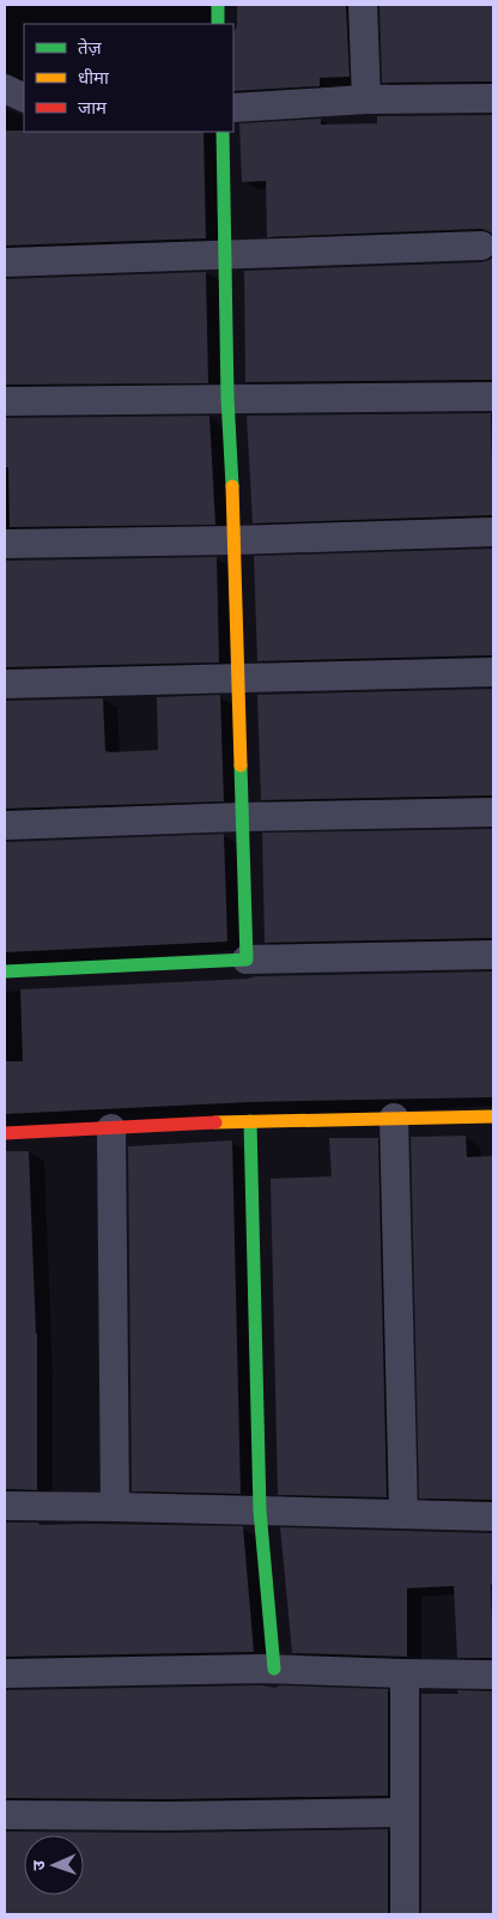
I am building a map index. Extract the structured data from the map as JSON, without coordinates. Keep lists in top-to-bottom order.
{
  "legend": ["तेज़", "धीमा", "जाम"],
  "north": "left"
}
